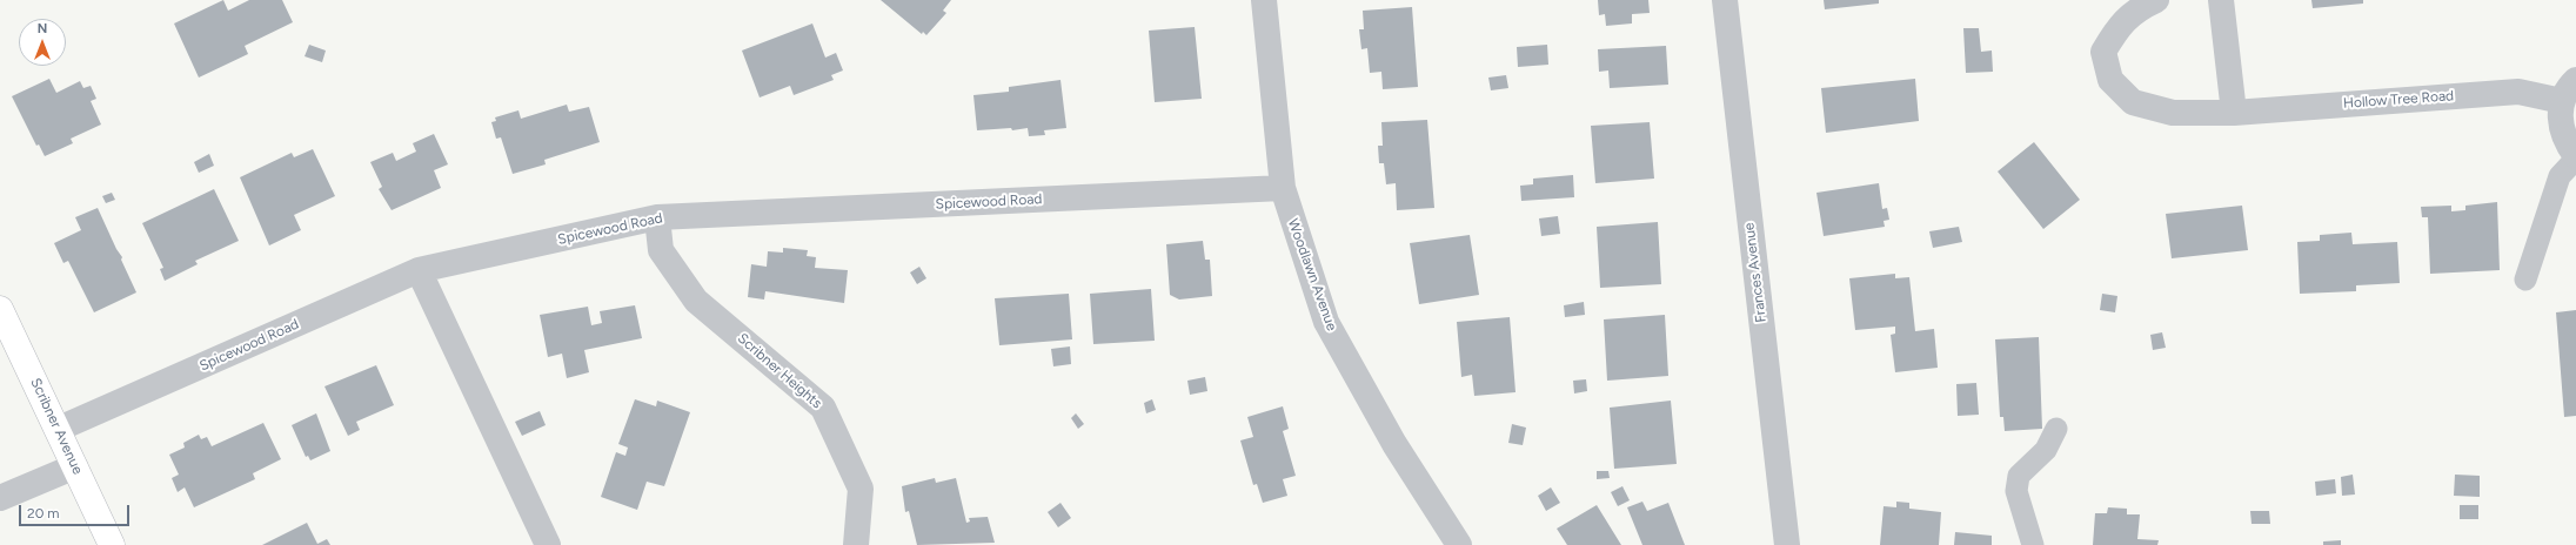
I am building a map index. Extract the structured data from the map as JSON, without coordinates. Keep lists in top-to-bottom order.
{
  "streets": {
    "street": [
      "Hollow Tree Road",
      "Spicewood Road",
      "Frances Avenue",
      "Woodlawn Avenue",
      "Scribner Heights",
      "Scribner Avenue"
    ]
  },
  "crossings": [
    ["Spicewood Road", "Woodlawn Avenue"],
    ["Spicewood Road", "Scribner Heights"],
    ["Spicewood Road", "Scribner Avenue"]
  ],
  "scale_bar": "20 m",
  "north": "top"
}
